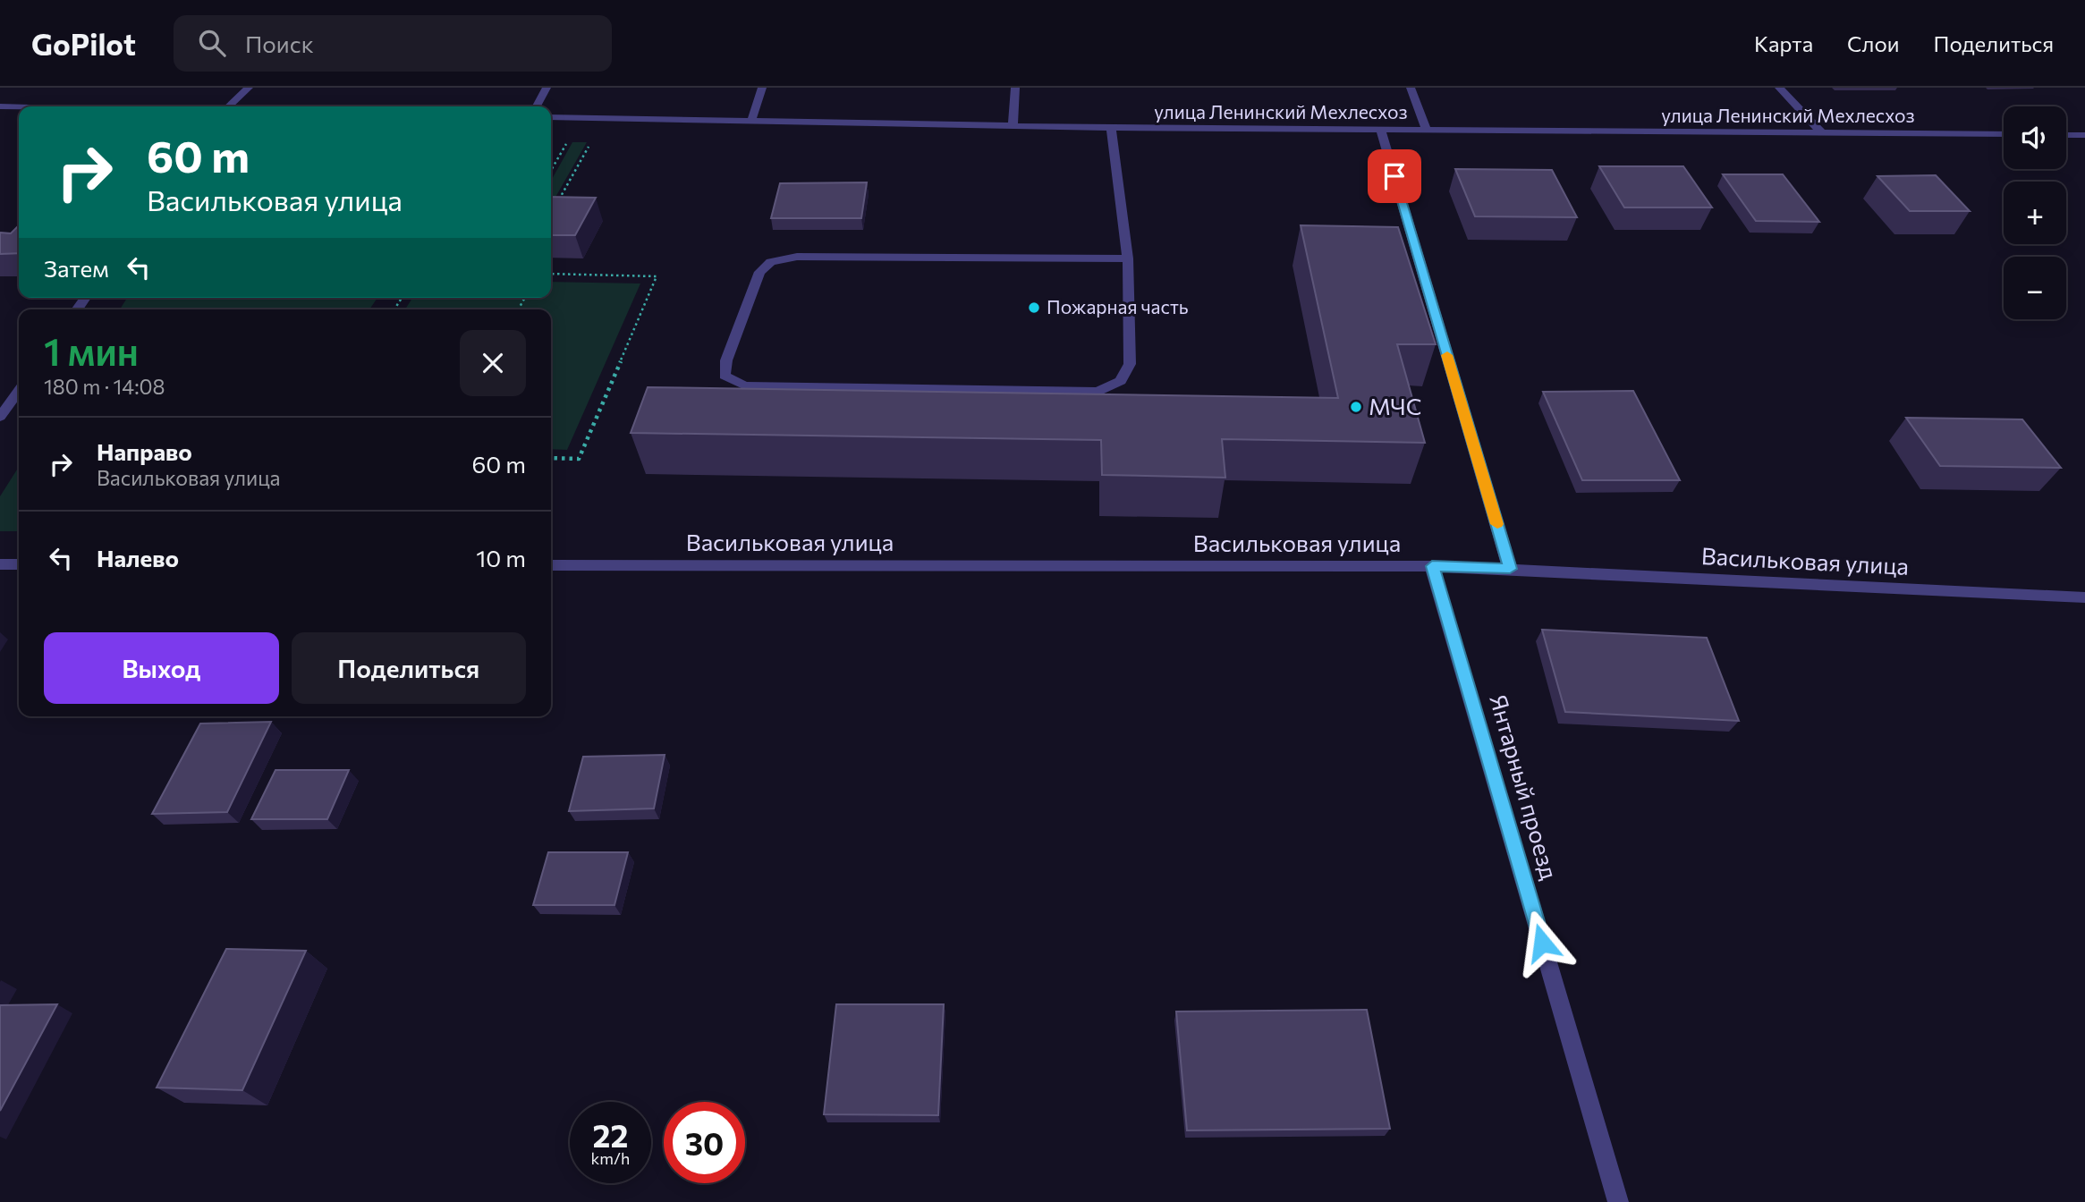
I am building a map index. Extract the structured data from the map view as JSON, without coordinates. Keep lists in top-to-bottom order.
{
  "streets": {
    "street": ["улица Ленинский Мехлесхоз", "Васильковая улица", "Янтарный проезд"]
  },
  "crossings": [
    ["Васильковая улица", "Янтарный проезд"]
  ],
  "places": ["Пожарная часть", "МЧС"],
  "page": {
    "header": "GoPilot",
    "search": "Поиск",
    "nav": ["Карта", "Слои", "Поделиться"],
    "map_buttons": ["+", "−"],
    "turn": ["60 m", "Васильковая улица"],
    "then": "Затем",
    "heading": ["1 мин", "180 m · 14:08"],
    "list": [
      {
        "name": "Направо",
        "note": "Васильковая улица",
        "value": "60 m"
      },
      {
        "name": "Налево",
        "value": "10 m"
      }
    ],
    "buttons": ["Выход", "Поделиться"],
    "speed": "22 km/h",
    "limit": "30"
  }
}
